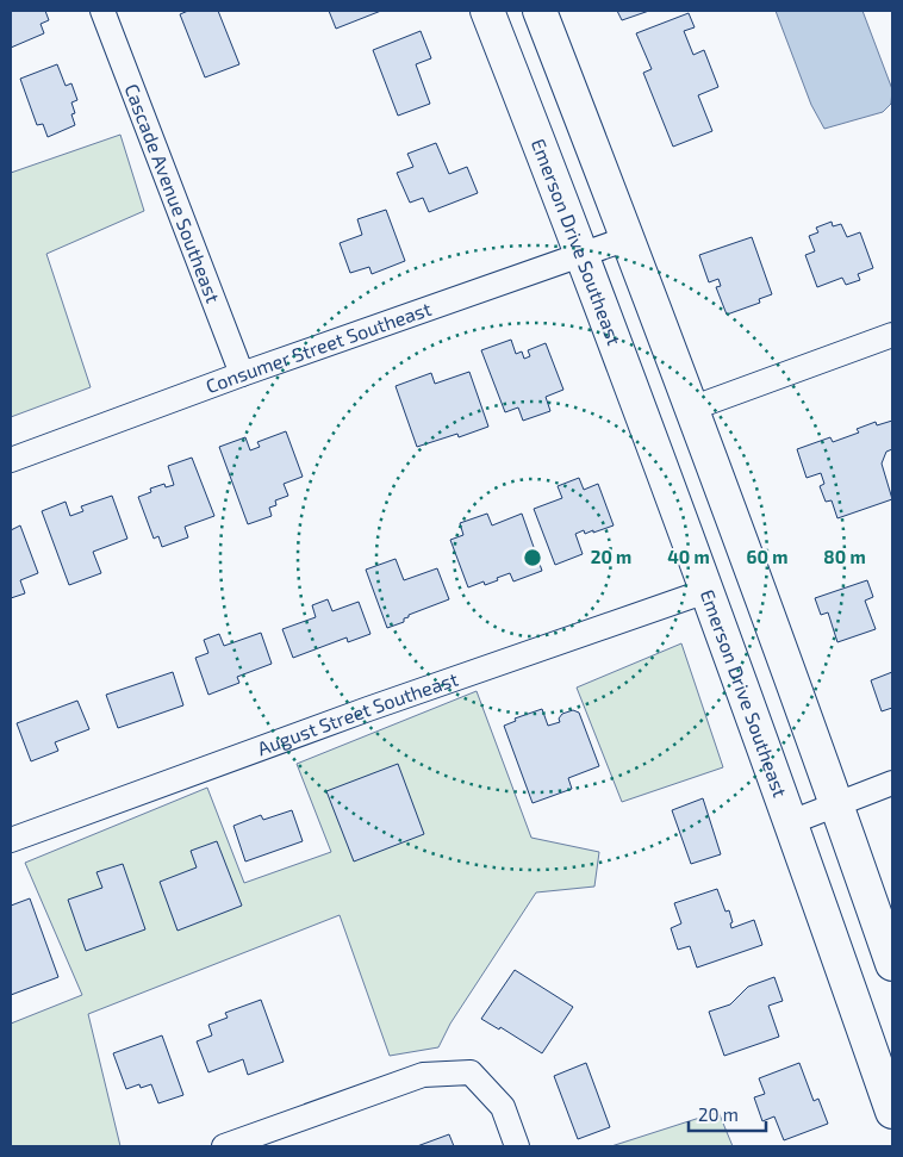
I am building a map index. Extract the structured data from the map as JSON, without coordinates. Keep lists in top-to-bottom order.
{
  "streets": {
    "street": [
      "Cascade Avenue Southeast",
      "Emerson Drive Southeast",
      "Consumer Street Southeast",
      "August Street Southeast"
    ]
  },
  "crossings": [
    ["Cascade Avenue Southeast", "Consumer Street Southeast"],
    ["Emerson Drive Southeast", "Consumer Street Southeast"],
    ["Emerson Drive Southeast", "August Street Southeast"]
  ],
  "scale_bar": "20 m",
  "rings": [
    "20 m",
    "40 m",
    "60 m",
    "80 m"
  ]
}
